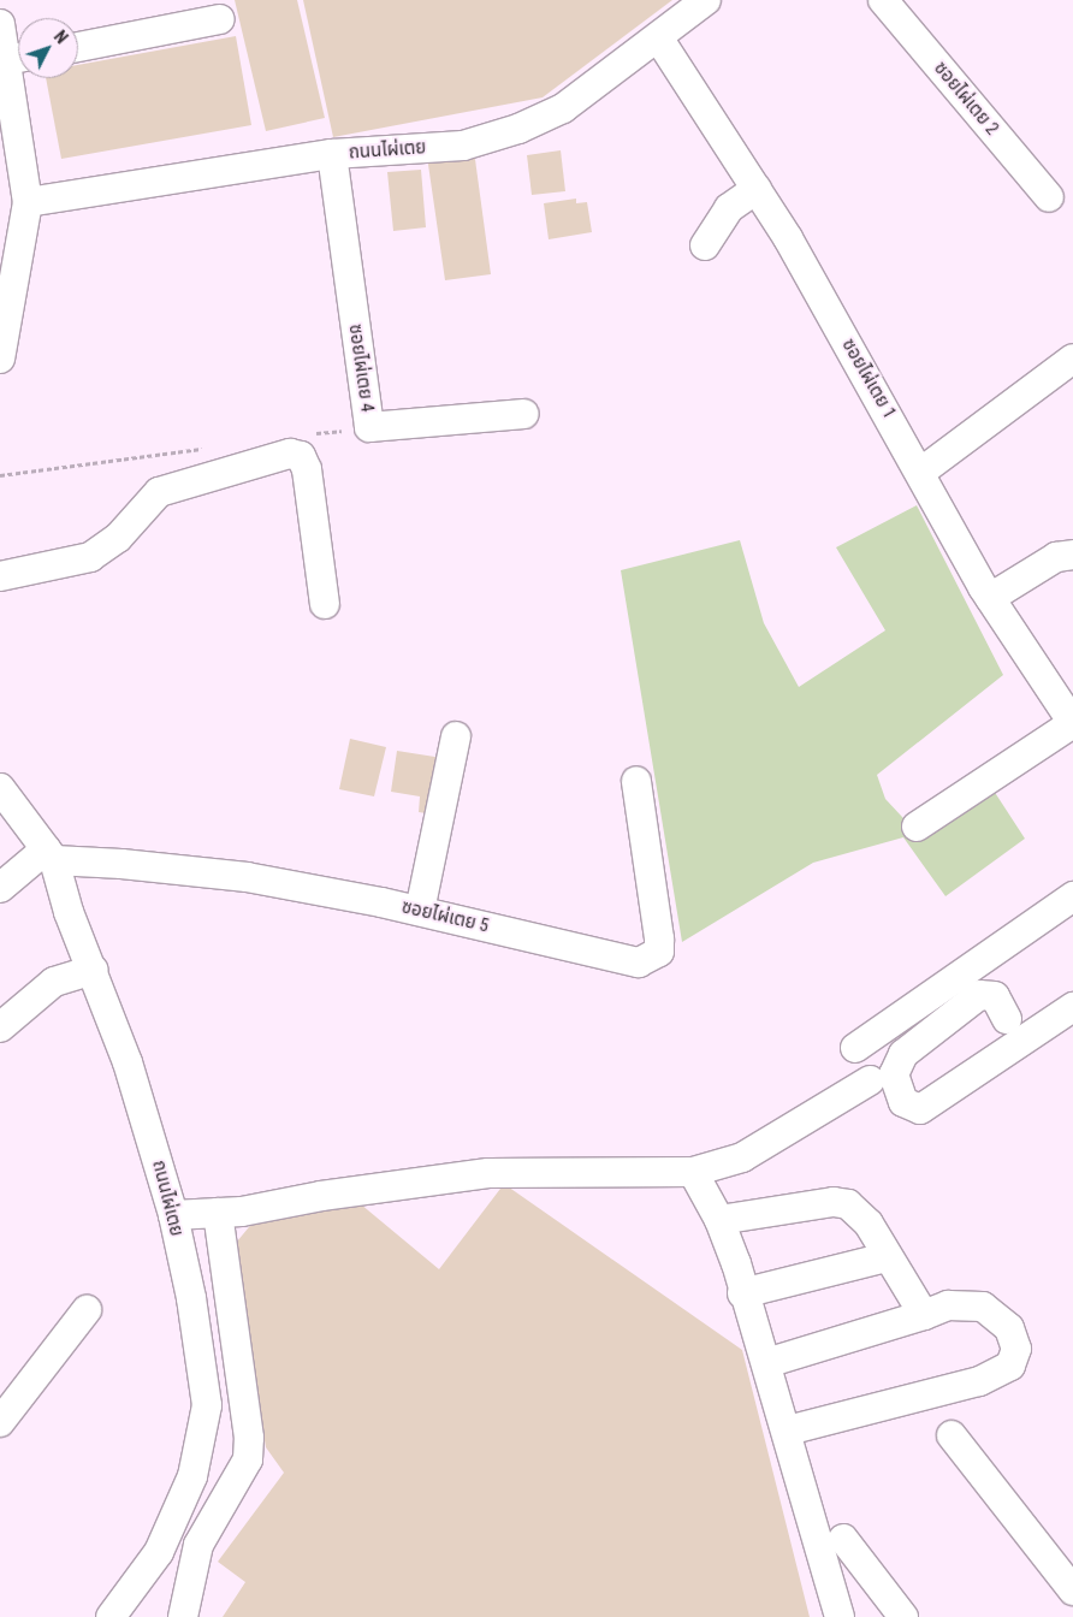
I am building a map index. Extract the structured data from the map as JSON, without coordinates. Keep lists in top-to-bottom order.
{
  "streets": {
    "street": [
      "ซอยไผ่เตย 2",
      "ถนนไผ่เตย",
      "ซอยไผ่เตย 4",
      "ซอยไผ่เตย 1",
      "ซอยไผ่เตย 5"
    ]
  },
  "crossings": [
    ["ถนนไผ่เตย", "ซอยไผ่เตย 4"],
    ["ถนนไผ่เตย", "ซอยไผ่เตย 1"],
    ["ถนนไผ่เตย", "ซอยไผ่เตย 5"]
  ],
  "north": "top right"
}
